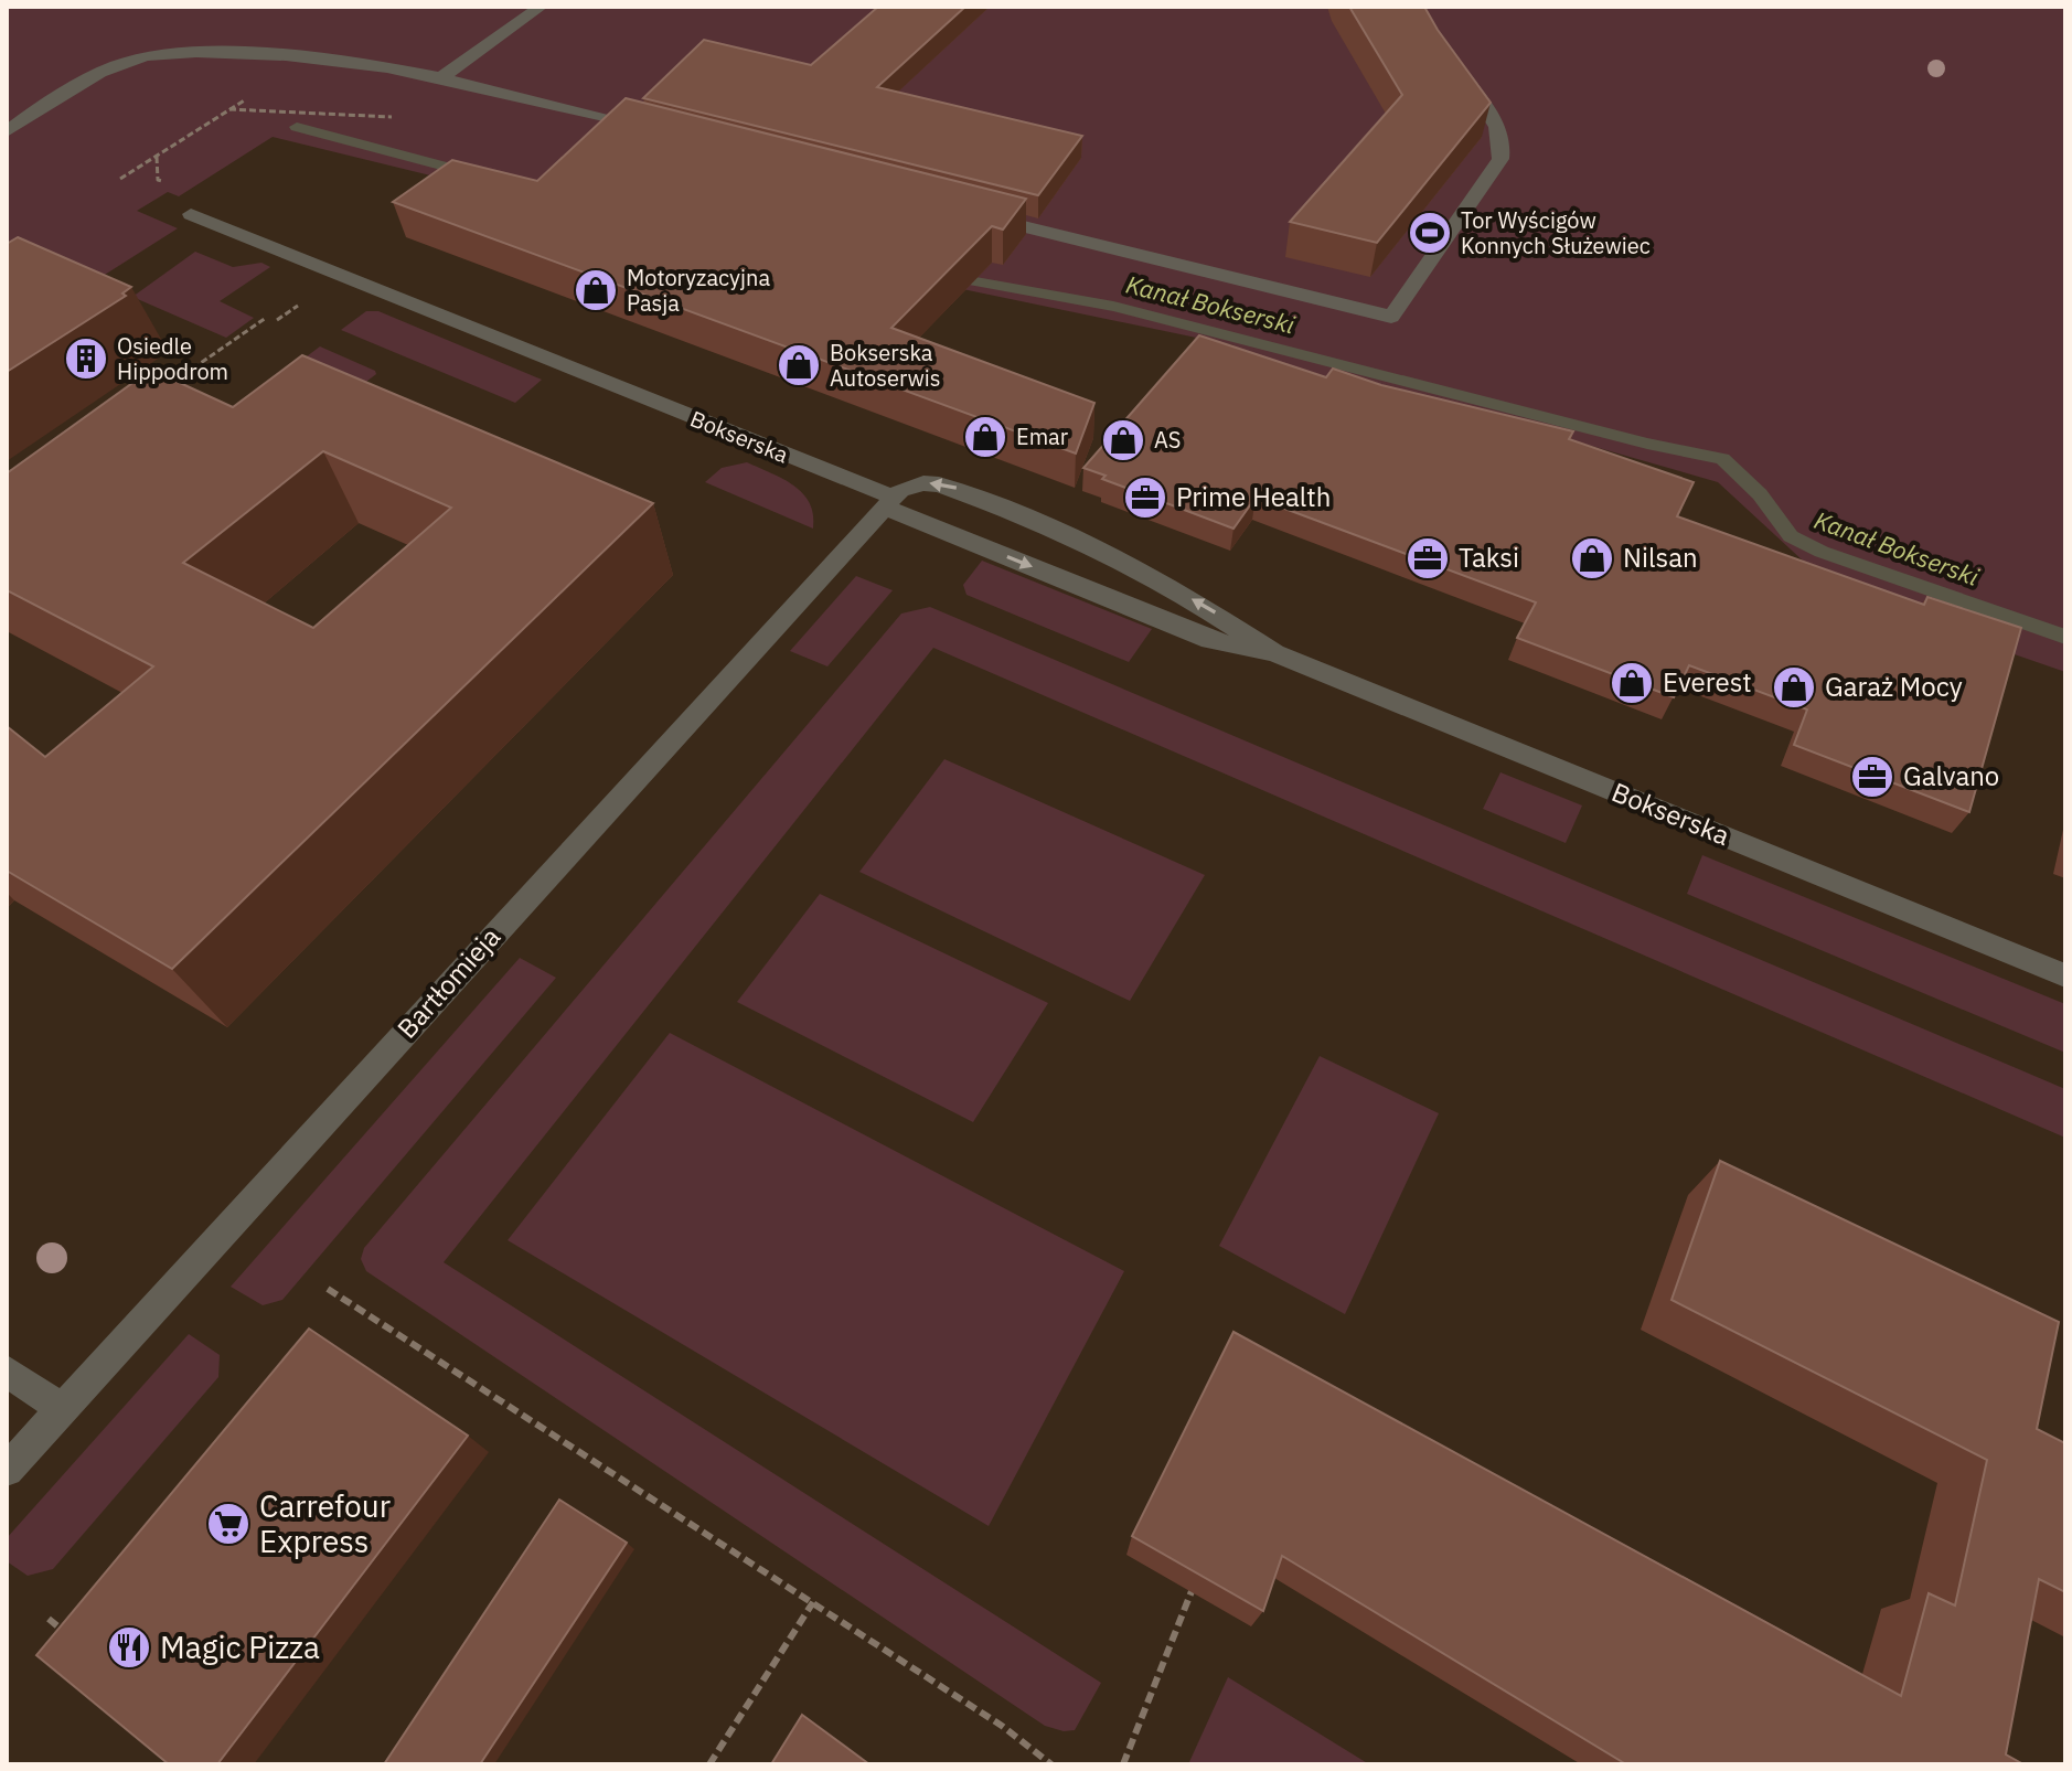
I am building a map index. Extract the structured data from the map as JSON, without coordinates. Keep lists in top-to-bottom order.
{
  "streets": {
    "street": ["Bokserska", "Bartłomieja"]
  },
  "crossings": [
    ["Bokserska", "Bartłomieja"]
  ],
  "water": ["Kanał Bokserski"],
  "places": {
    "sports": ["Tor Wyścigów Konnych Służewiec"],
    "shop": [
      "Motoryzacyjna Pasja",
      "Bokserska Autoserwis",
      "Emar",
      "AS",
      "Nilsan",
      "Everest",
      "Garaż Mocy"
    ],
    "building": ["Osiedle Hippodrom"],
    "office": ["Prime Health", "Taksi", "Galvano"],
    "supermarket": ["Carrefour Express"],
    "restaurant": ["Magic Pizza"]
  }
}
